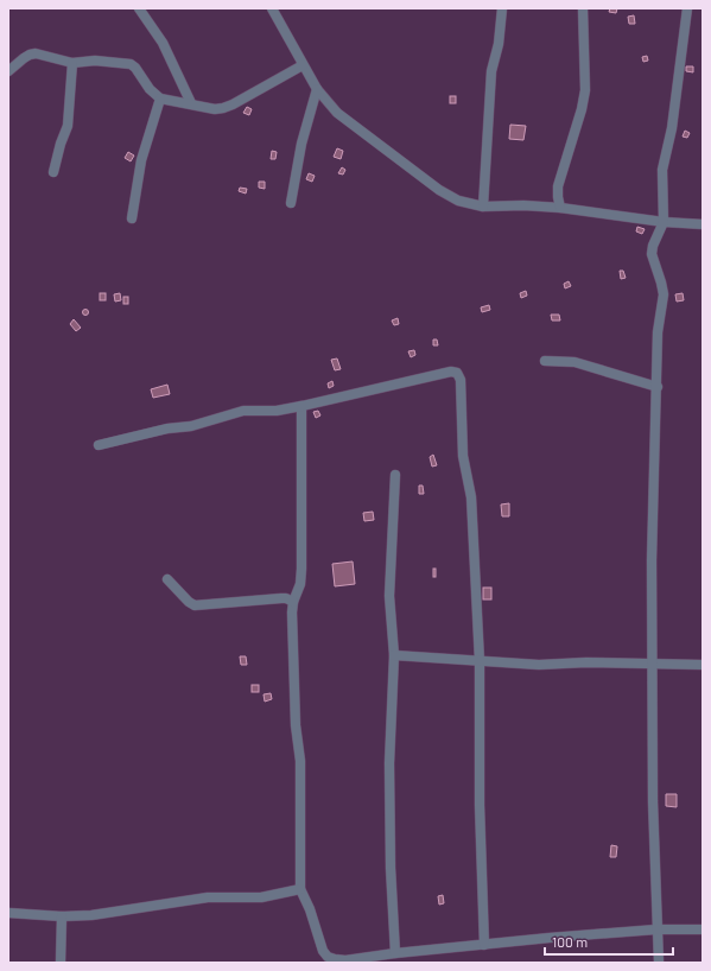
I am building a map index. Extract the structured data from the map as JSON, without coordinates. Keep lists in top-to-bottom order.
{
  "scale_bar": "100 m"
}
